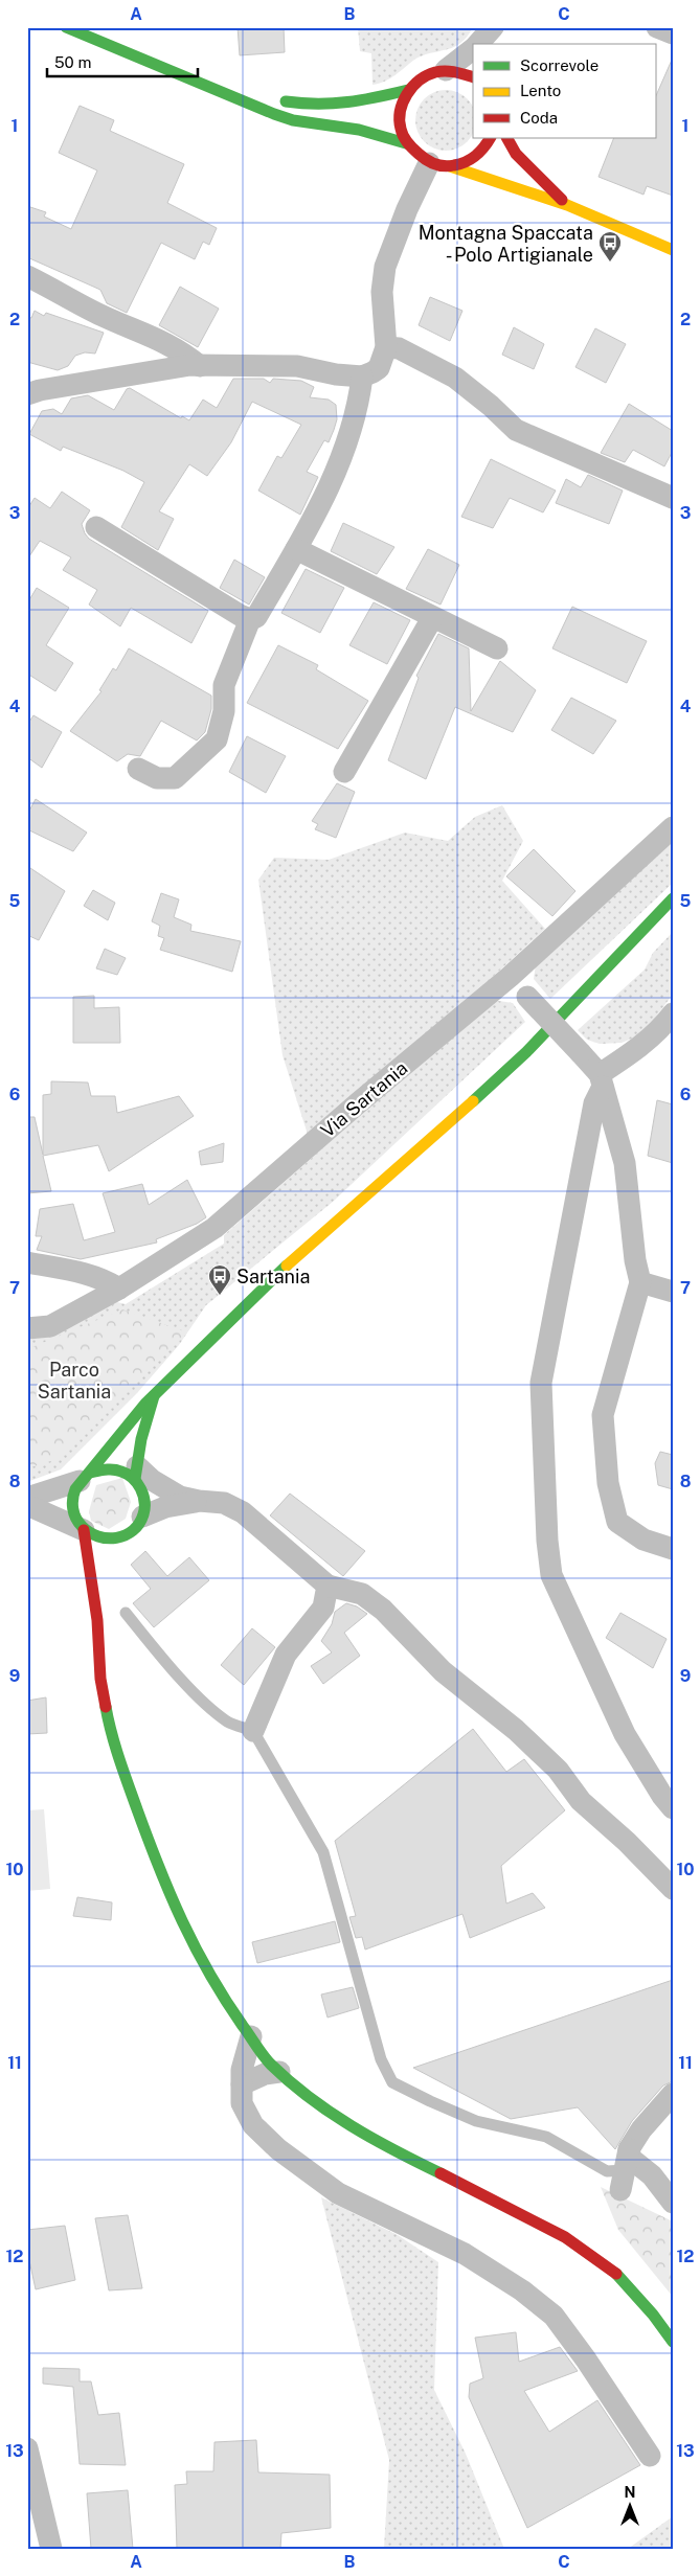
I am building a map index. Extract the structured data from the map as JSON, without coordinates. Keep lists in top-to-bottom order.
{
  "streets": {
    "street": ["Via Sartania"]
  },
  "parks": ["Parco Sartania"],
  "places": {
    "bus stop": ["Montagna Spaccata - Polo Artigianale", "Sartania"]
  },
  "legend": ["Scorrevole", "Lento", "Coda"],
  "scale_bar": "50 m",
  "north": "top",
  "grid": {
    "columns": ["A", "B", "C"],
    "rows": [
      "1",
      "2",
      "3",
      "4",
      "5",
      "6",
      "7",
      "8",
      "9",
      "10",
      "11",
      "12",
      "13"
    ]
  }
}
